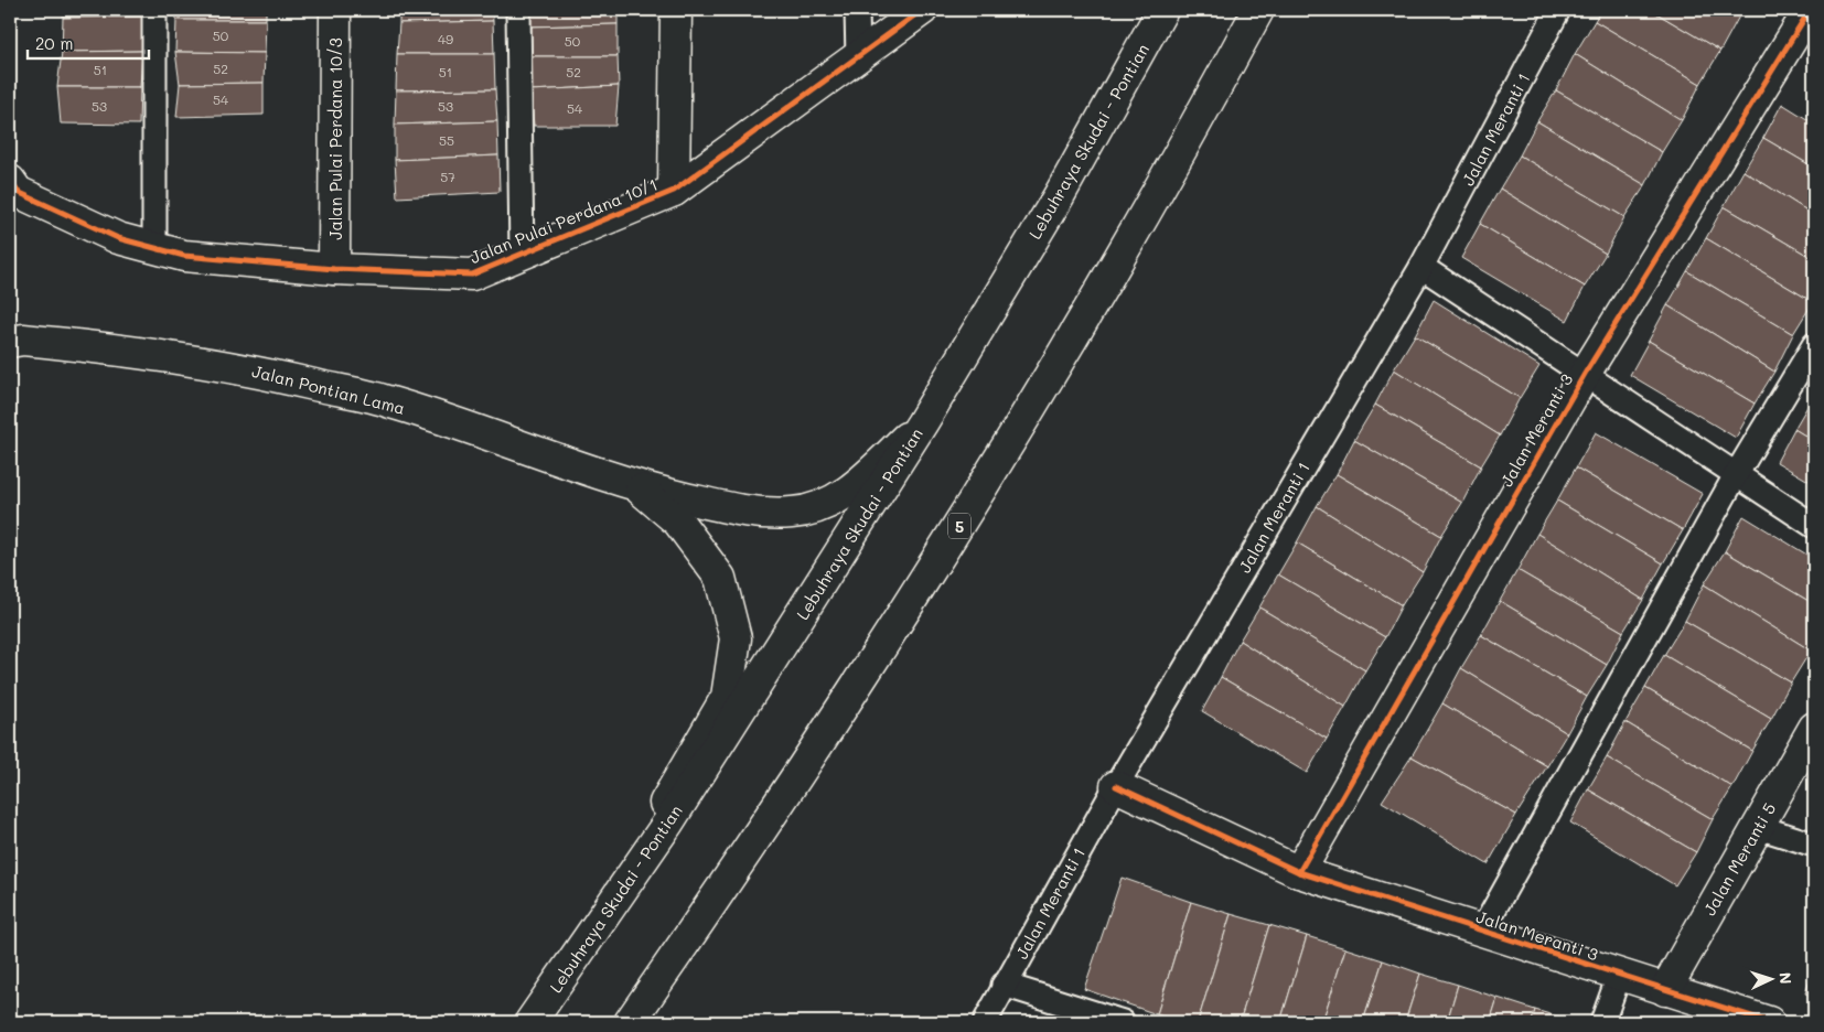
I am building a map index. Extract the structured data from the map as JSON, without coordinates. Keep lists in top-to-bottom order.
{
  "streets": {
    "main road": [
      "Jalan Pulai Perdana 10/3",
      "Lebuhraya Skudai - Pontian",
      "Jalan Pulai Perdana 10/1",
      "Jalan Pontian Lama",
      "Jalan Meranti 3",
      "5",
      "Jalan Meranti 5"
    ],
    "lane": ["Jalan Meranti 1"]
  },
  "crossings": [
    ["Jalan Meranti 1", "Jalan Meranti 3"],
    ["Jalan Pulai Perdana 10/3", "Jalan Pulai Perdana 10/1"],
    ["Lebuhraya Skudai - Pontian", "Jalan Pontian Lama"],
    ["Jalan Meranti 3", "Jalan Meranti 5"]
  ],
  "house_numbers": [
    "50",
    "49",
    "50",
    "52",
    "51",
    "51",
    "52",
    "54",
    "53",
    "53",
    "54",
    "55",
    "57"
  ],
  "scale_bar": "20 m",
  "north": "right"
}
